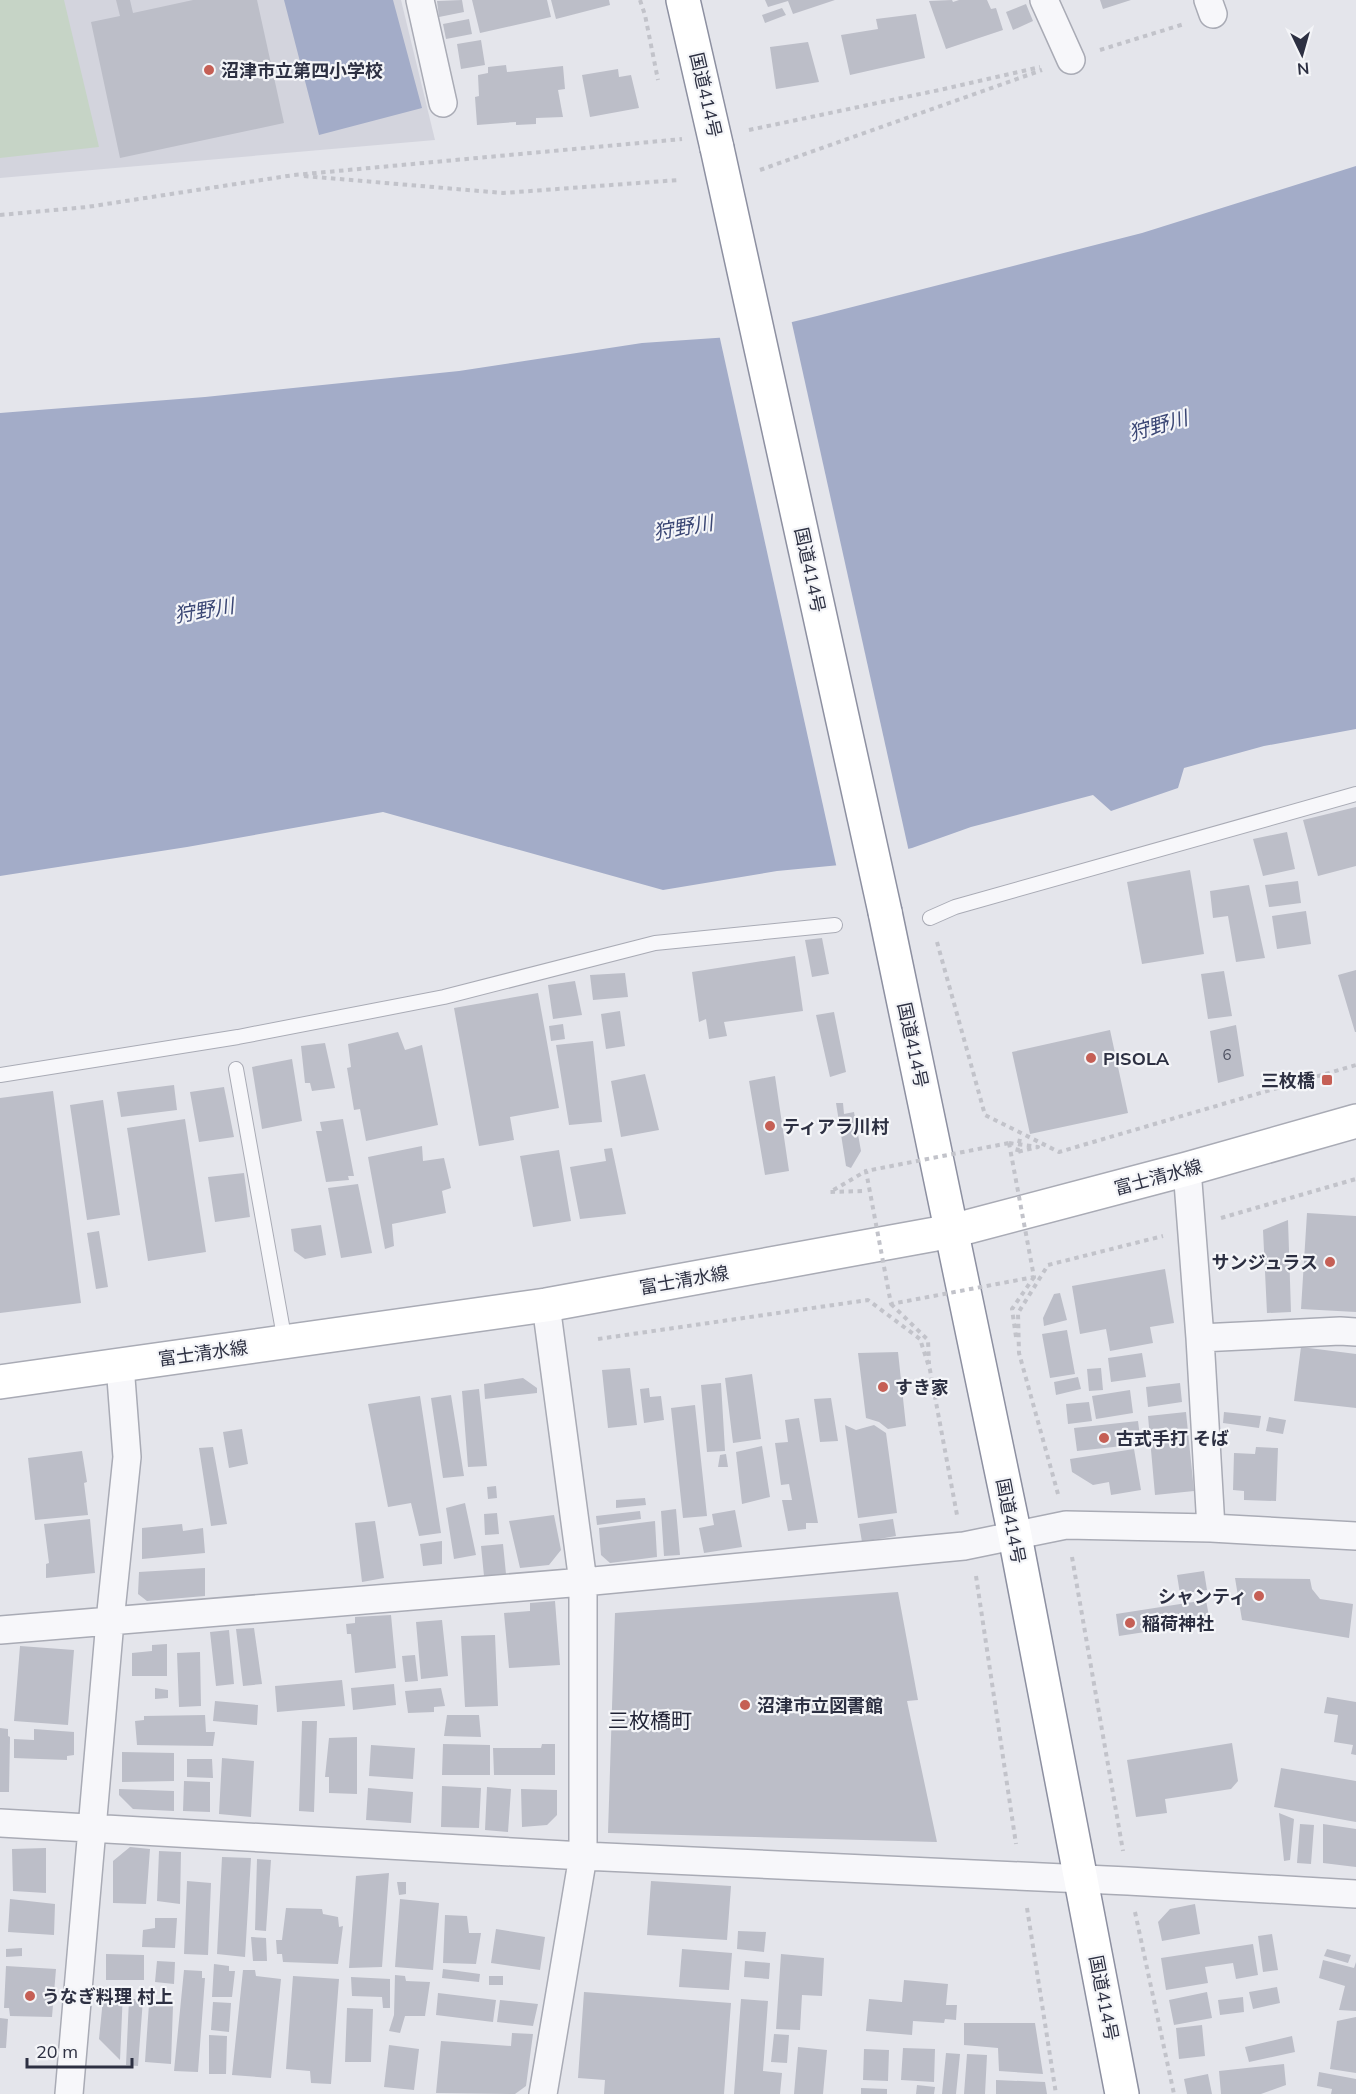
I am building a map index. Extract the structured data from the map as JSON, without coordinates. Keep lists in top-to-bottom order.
{
  "streets": {
    "main road": ["国道414号", "富士清水線"]
  },
  "crossings": [
    ["国道414号", "富士清水線"]
  ],
  "districts": ["三枚橋町"],
  "water": ["狩野川"],
  "places": {
    "other": [
      "沼津市立第四小学校",
      "PISOLA",
      "ティアラ川村",
      "サンジュラス",
      "すき家",
      "古式手打 そば",
      "シャンティ",
      "稲荷神社",
      "沼津市立図書館",
      "うなぎ料理 村上"
    ],
    "transit": ["三枚橋"]
  },
  "house_numbers": ["6"],
  "scale_bar": "20 m",
  "north": "bottom"
}
